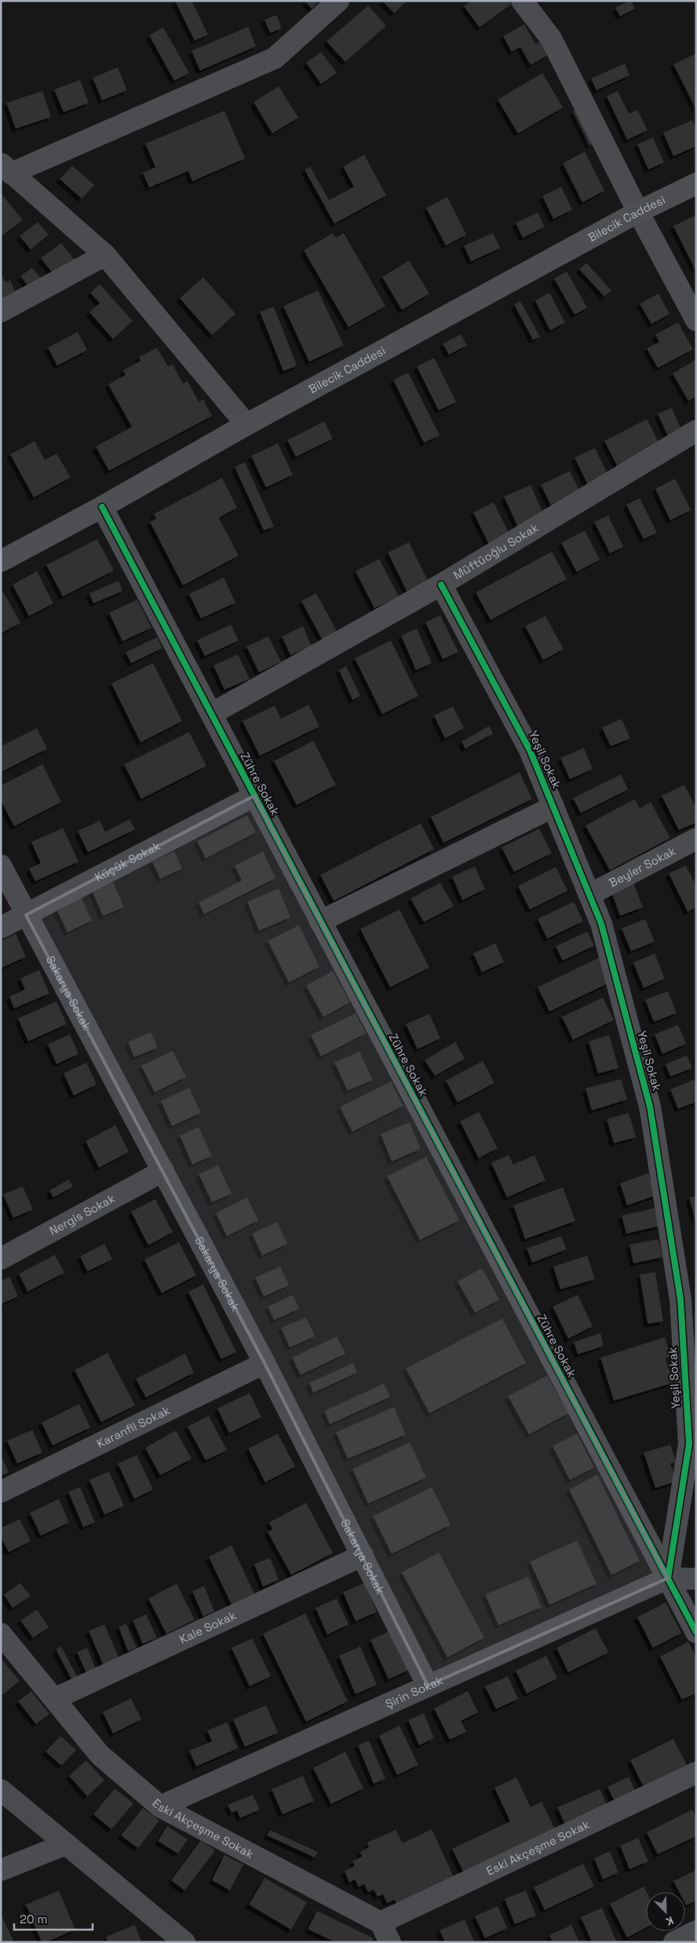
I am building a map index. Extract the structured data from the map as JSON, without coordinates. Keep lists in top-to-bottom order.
{
  "streets": {
    "main road": ["Bilecik Caddesi"],
    "street": [
      "Müftüoğlu Sokak",
      "Yeşil Sokak",
      "Zühre Sokak",
      "Küçük Sokak",
      "Beyler Sokak",
      "Sakarya Sokak",
      "Nergis Sokak",
      "Karanfil Sokak",
      "Kale Sokak",
      "Şirin Sokak",
      "Eski Akçeşme Sokak"
    ]
  },
  "crossings": [
    ["Bilecik Caddesi", "Zühre Sokak"],
    ["Müftüoğlu Sokak", "Yeşil Sokak"],
    ["Müftüoğlu Sokak", "Zühre Sokak"],
    ["Yeşil Sokak", "Zühre Sokak"],
    ["Yeşil Sokak", "Beyler Sokak"],
    ["Yeşil Sokak", "Şirin Sokak"],
    ["Zühre Sokak", "Küçük Sokak"],
    ["Zühre Sokak", "Şirin Sokak"],
    ["Küçük Sokak", "Sakarya Sokak"],
    ["Sakarya Sokak", "Nergis Sokak"],
    ["Sakarya Sokak", "Karanfil Sokak"],
    ["Sakarya Sokak", "Kale Sokak"],
    ["Sakarya Sokak", "Şirin Sokak"],
    ["Kale Sokak", "Eski Akçeşme Sokak"],
    ["Şirin Sokak", "Eski Akçeşme Sokak"]
  ],
  "scale_bar": "20 m",
  "north": "bottom right"
}
